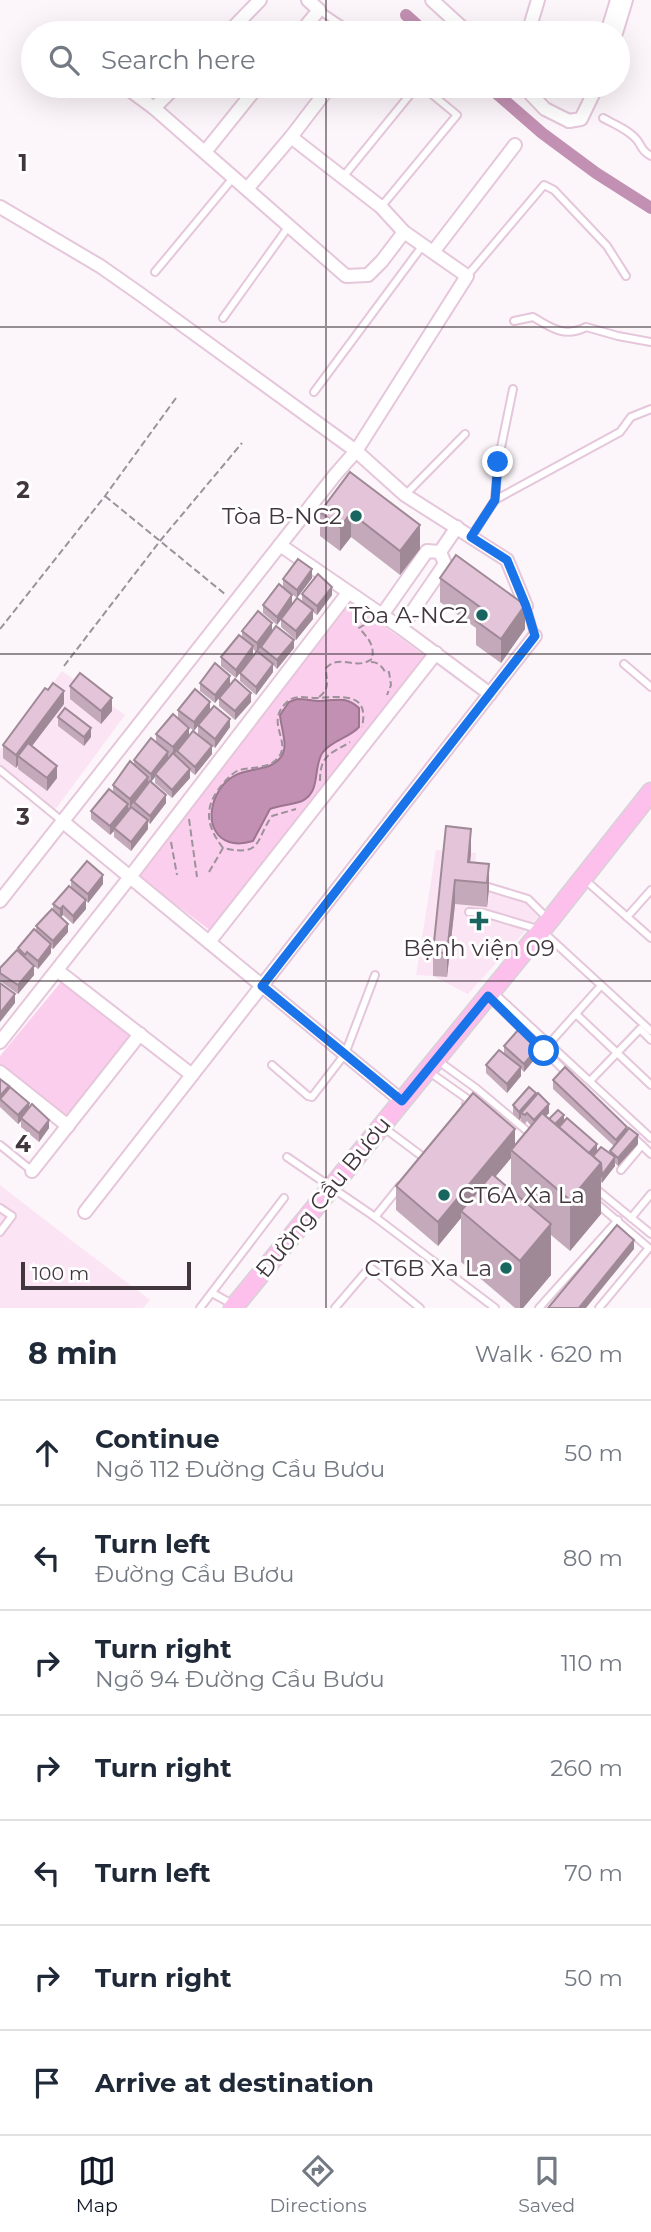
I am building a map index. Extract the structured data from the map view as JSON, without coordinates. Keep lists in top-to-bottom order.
{
  "streets": {
    "main road": ["Đường Cầu Bươu"]
  },
  "places": {
    "other": [
      "Tòa B-NC2",
      "Tòa A-NC2",
      "CT6A Xa La",
      "CT6B Xa La"
    ],
    "health": ["Bệnh viện 09"]
  },
  "scale_bar": "100 m",
  "page": {
    "search": "Search here",
    "scale": "100 m",
    "heading": ["8 min", "Walk · 620 m"],
    "list": [
      ["Continue", "Ngõ 112 Đường Cầu Bươu", "50 m"],
      ["Turn left", "Đường Cầu Bươu", "80 m"],
      ["Turn right", "Ngõ 94 Đường Cầu Bươu", "110 m"],
      ["Turn right", "260 m"],
      ["Turn left", "70 m"],
      ["Turn right", "50 m"],
      "Arrive at destination"
    ],
    "nav": ["Map", "Directions", "Saved"]
  },
  "grid": {
    "rows": [
      "1",
      "2",
      "3",
      "4"
    ]
  }
}
